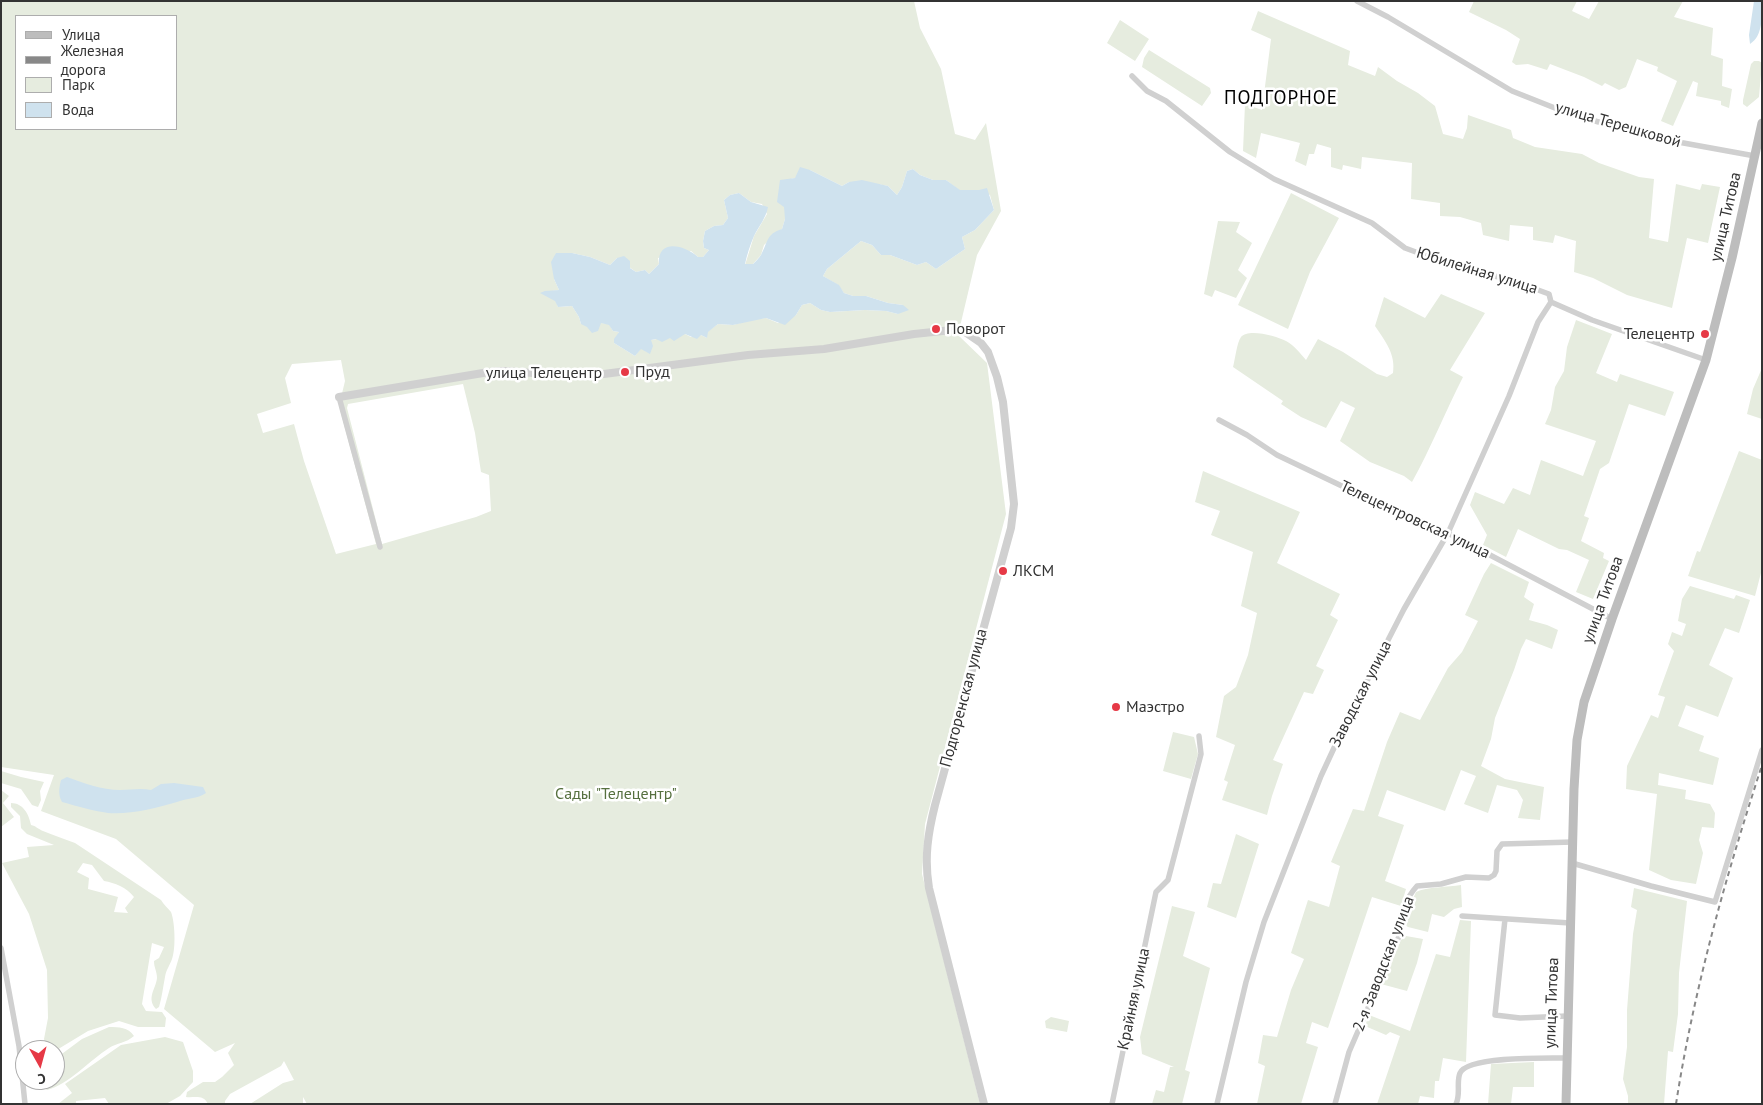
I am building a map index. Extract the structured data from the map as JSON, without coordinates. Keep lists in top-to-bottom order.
{
  "streets": {
    "main road": ["улица Титова"],
    "street": [
      "улица Терешковой",
      "Юбилейная улица",
      "улица Телецентр",
      "Телецентровская улица",
      "Заводская улица",
      "Подгоренская улица",
      "2-я Заводская улица",
      "Крайняя улица"
    ]
  },
  "crossings": [
    ["улица Терешковой", "улица Титова"],
    ["улица Титова", "Юбилейная улица"],
    ["улица Титова", "Телецентровская улица"],
    ["улица Титова", "2-я Заводская улица"],
    ["Юбилейная улица", "Заводская улица"],
    ["улица Телецентр", "Подгоренская улица"],
    ["Телецентровская улица", "Заводская улица"]
  ],
  "districts": ["ПОДГОРНОЕ"],
  "parks": ["Сады \"Телецентр\""],
  "places": [
    "Поворот",
    "Телецентр",
    "Пруд",
    "ЛКСМ",
    "Маэстро"
  ],
  "legend": [
    "Улица",
    "Железная дорога",
    "Парк",
    "Вода"
  ],
  "north": "bottom"
}
